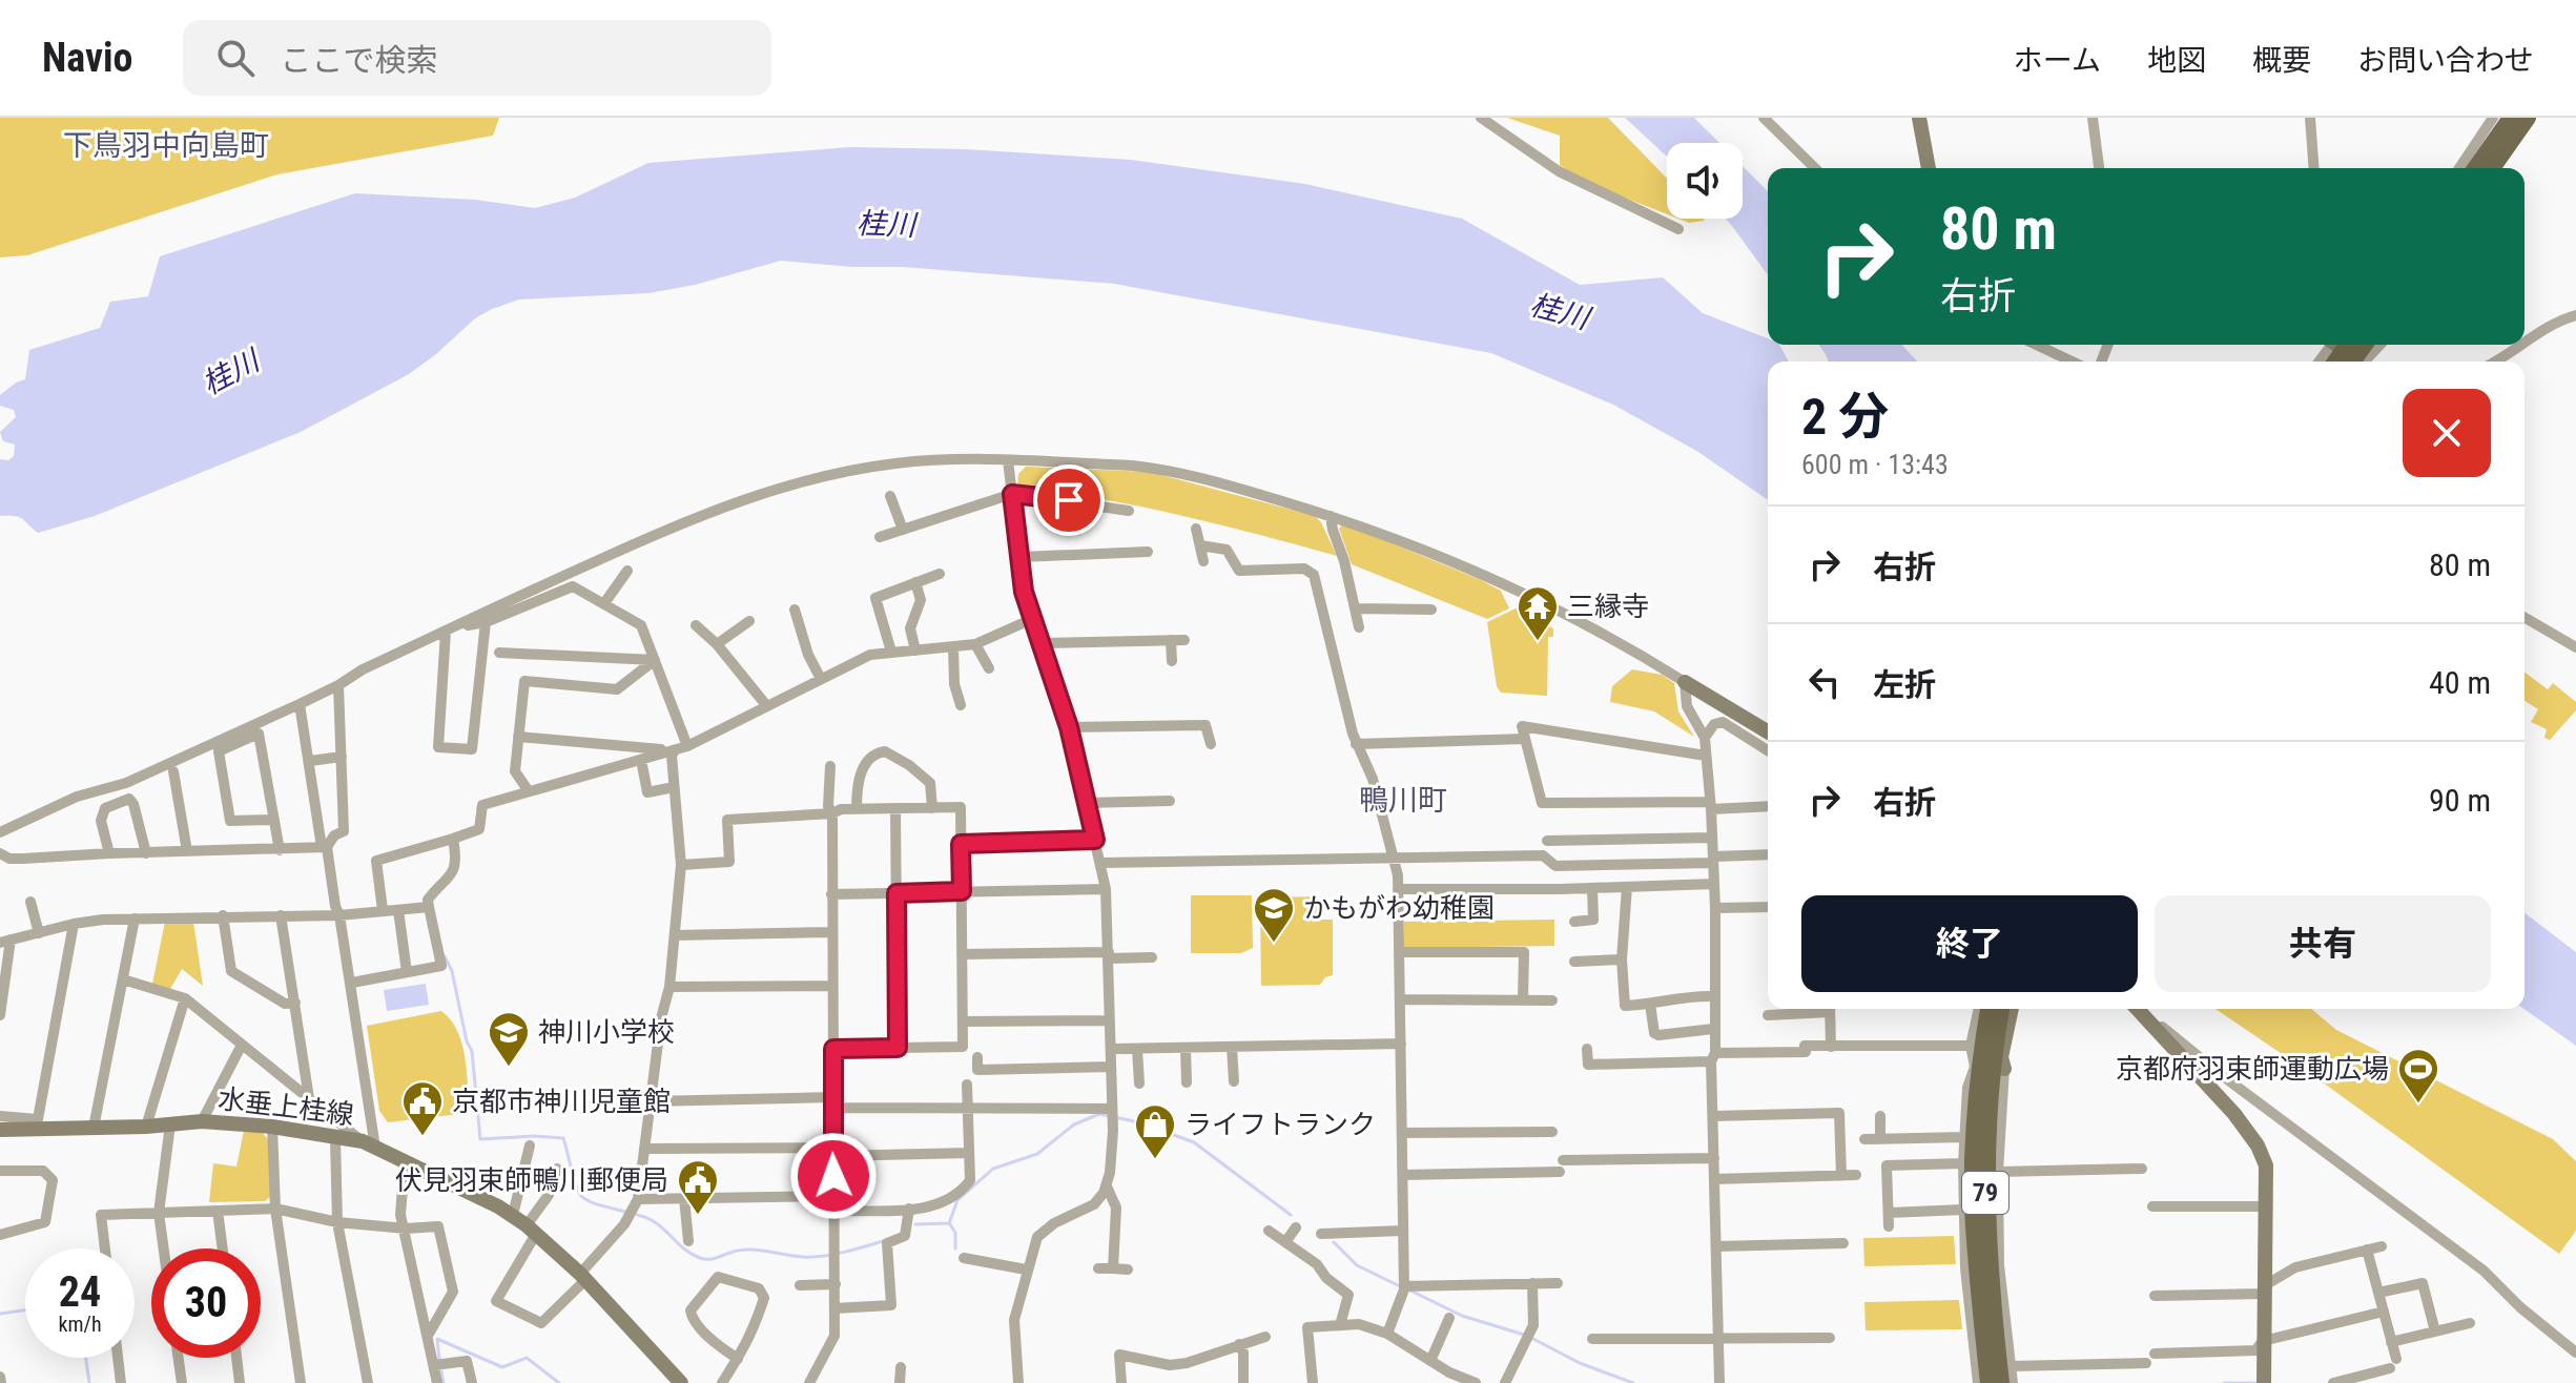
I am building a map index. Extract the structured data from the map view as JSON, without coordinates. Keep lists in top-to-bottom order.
{
  "streets": {
    "main road": ["水垂上桂線", "79"]
  },
  "districts": ["下鳥羽中向島町", "鴨川町"],
  "water": ["桂川"],
  "places": {
    "temple": ["三縁寺"],
    "school or university": ["かもがわ幼稚園", "神川小学校"],
    "sports": ["京都府羽束師運動広場"],
    "public building": ["京都市神川児童館", "伏見羽束師鴨川郵便局"],
    "shop": ["ライフトランク"]
  },
  "page": {
    "header": "Navio",
    "search": "ここで検索",
    "nav": [
      "ホーム",
      "地図",
      "概要",
      "お問い合わせ"
    ],
    "turn": ["80 m", "右折"],
    "heading": ["2 分", "600 m · 13:43"],
    "list": [
      {
        "name": "右折",
        "value": "80 m"
      },
      {
        "name": "左折",
        "value": "40 m"
      },
      {
        "name": "右折",
        "value": "90 m"
      }
    ],
    "buttons": ["終了", "共有"],
    "speed": "24 km/h",
    "limit": "30"
  }
}
